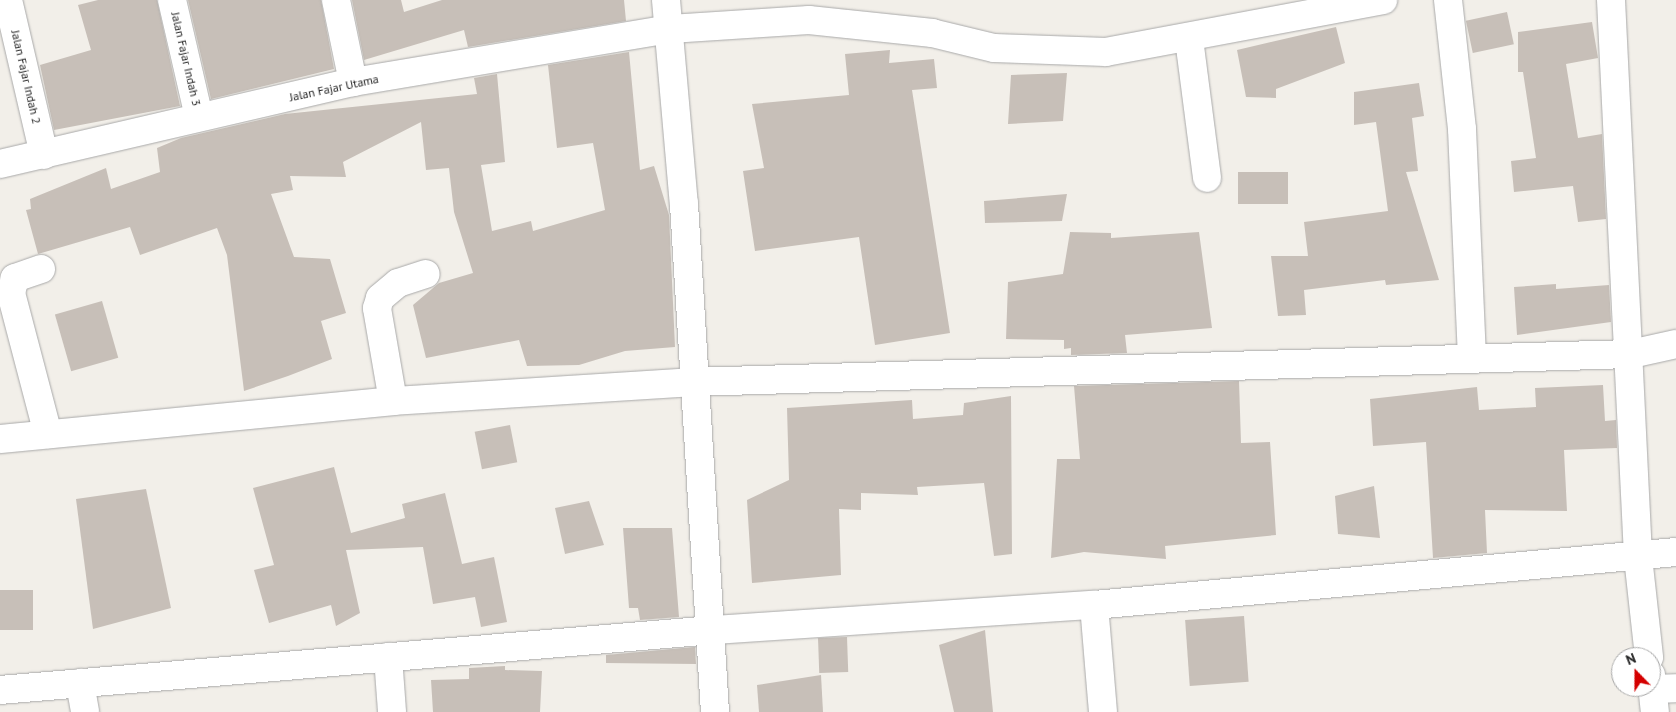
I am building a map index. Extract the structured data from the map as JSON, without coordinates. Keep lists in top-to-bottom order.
{
  "streets": {
    "street": ["Jalan Fajar Indah 3", "Jalan Fajar Indah 2", "Jalan Fajar Utama"]
  },
  "crossings": [
    ["Jalan Fajar Indah 3", "Jalan Fajar Utama"],
    ["Jalan Fajar Indah 2", "Jalan Fajar Utama"]
  ],
  "north": "top"
}
